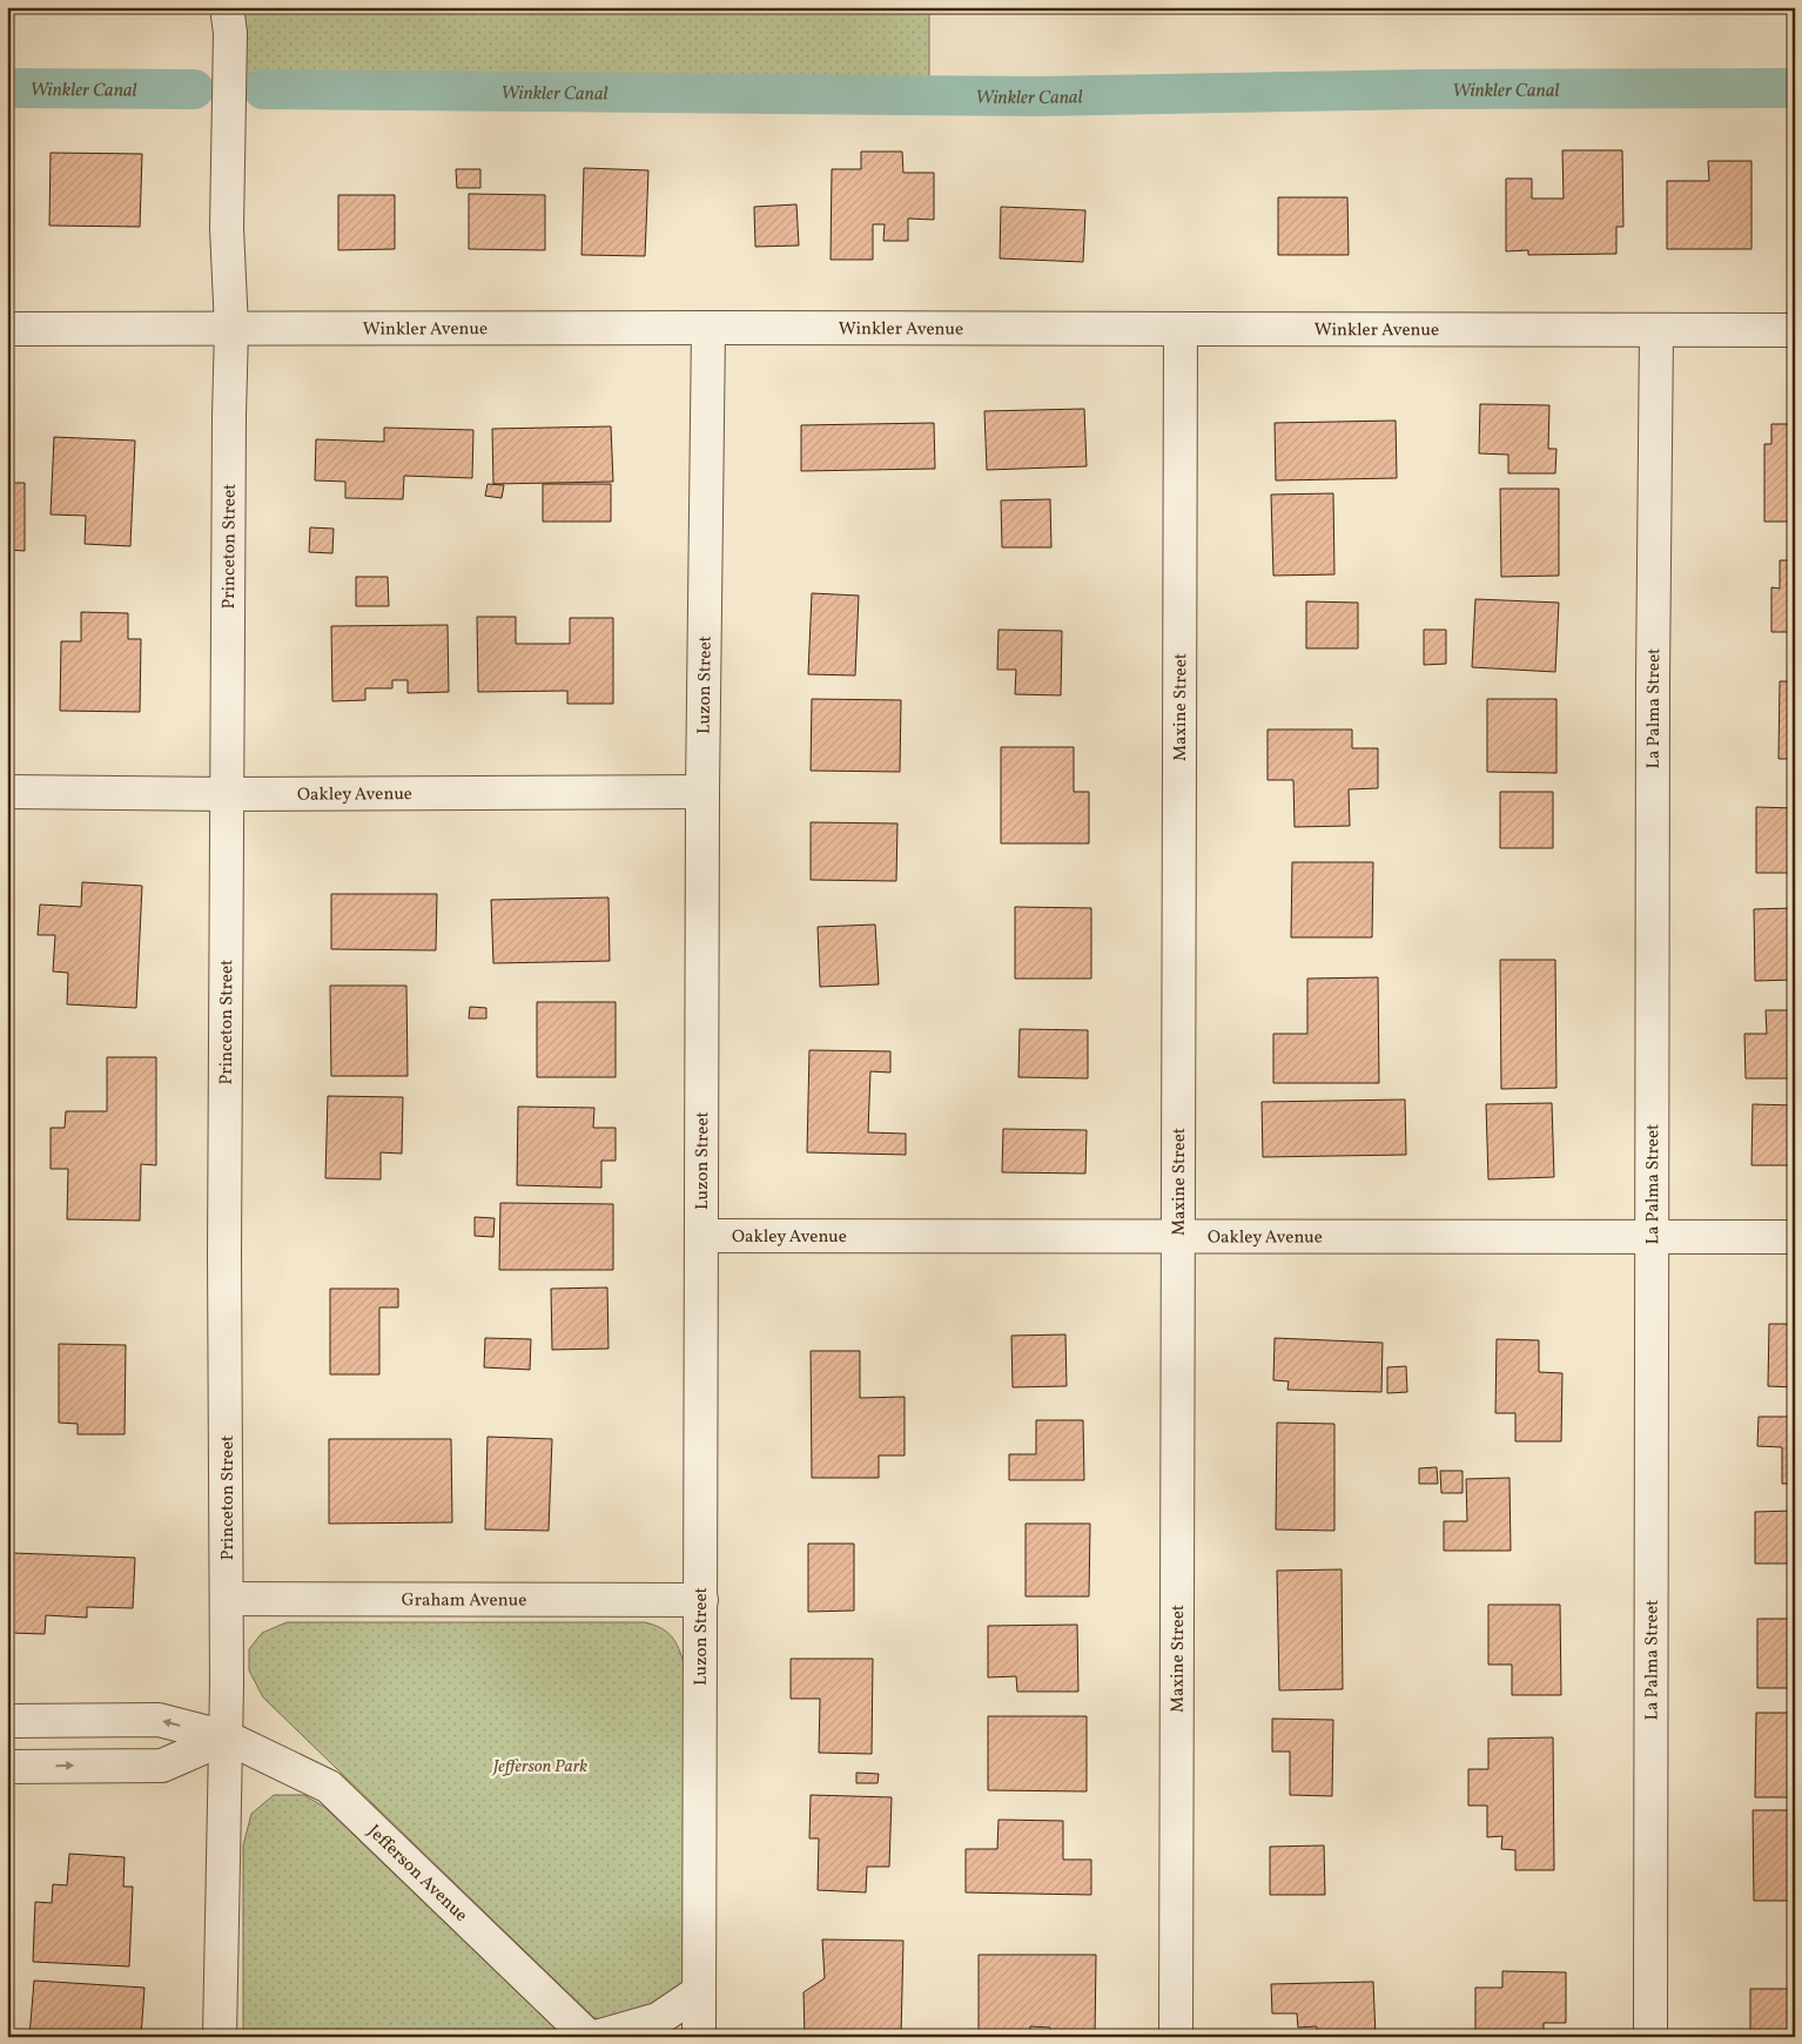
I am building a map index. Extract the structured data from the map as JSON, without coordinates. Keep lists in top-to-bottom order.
{
  "streets": {
    "street": [
      "Winkler Avenue",
      "Princeton Street",
      "Luzon Street",
      "Maxine Street",
      "La Palma Street",
      "Oakley Avenue",
      "Graham Avenue",
      "Jefferson Avenue"
    ]
  },
  "crossings": [
    ["Winkler Avenue", "Princeton Street"],
    ["Winkler Avenue", "Luzon Street"],
    ["Winkler Avenue", "Maxine Street"],
    ["Winkler Avenue", "La Palma Street"],
    ["Princeton Street", "Oakley Avenue"],
    ["Princeton Street", "Graham Avenue"],
    ["Princeton Street", "Jefferson Avenue"],
    ["Luzon Street", "Oakley Avenue"],
    ["Luzon Street", "Graham Avenue"],
    ["Maxine Street", "Oakley Avenue"],
    ["La Palma Street", "Oakley Avenue"]
  ],
  "water": ["Winkler Canal"],
  "parks": ["Jefferson Park"]
}
